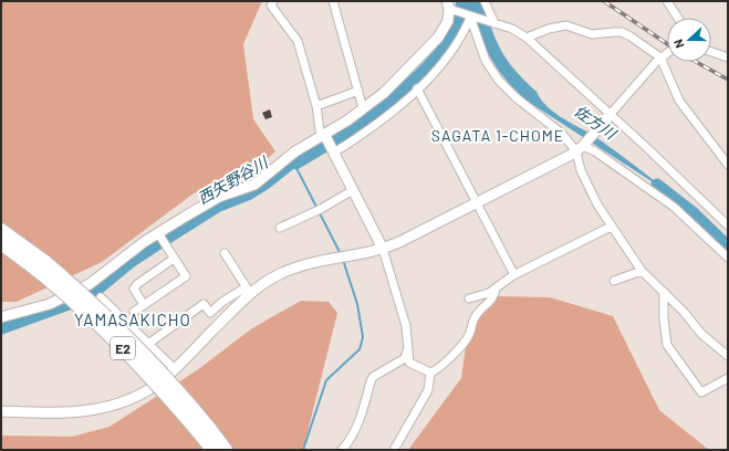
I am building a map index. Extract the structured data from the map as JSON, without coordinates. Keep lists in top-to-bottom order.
{
  "streets": {
    "highway": ["E2"]
  },
  "districts": ["SAGATA 1-CHOME", "YAMASAKICHO"],
  "water": ["佐方川", "西矢野谷川"],
  "north": "left"
}
